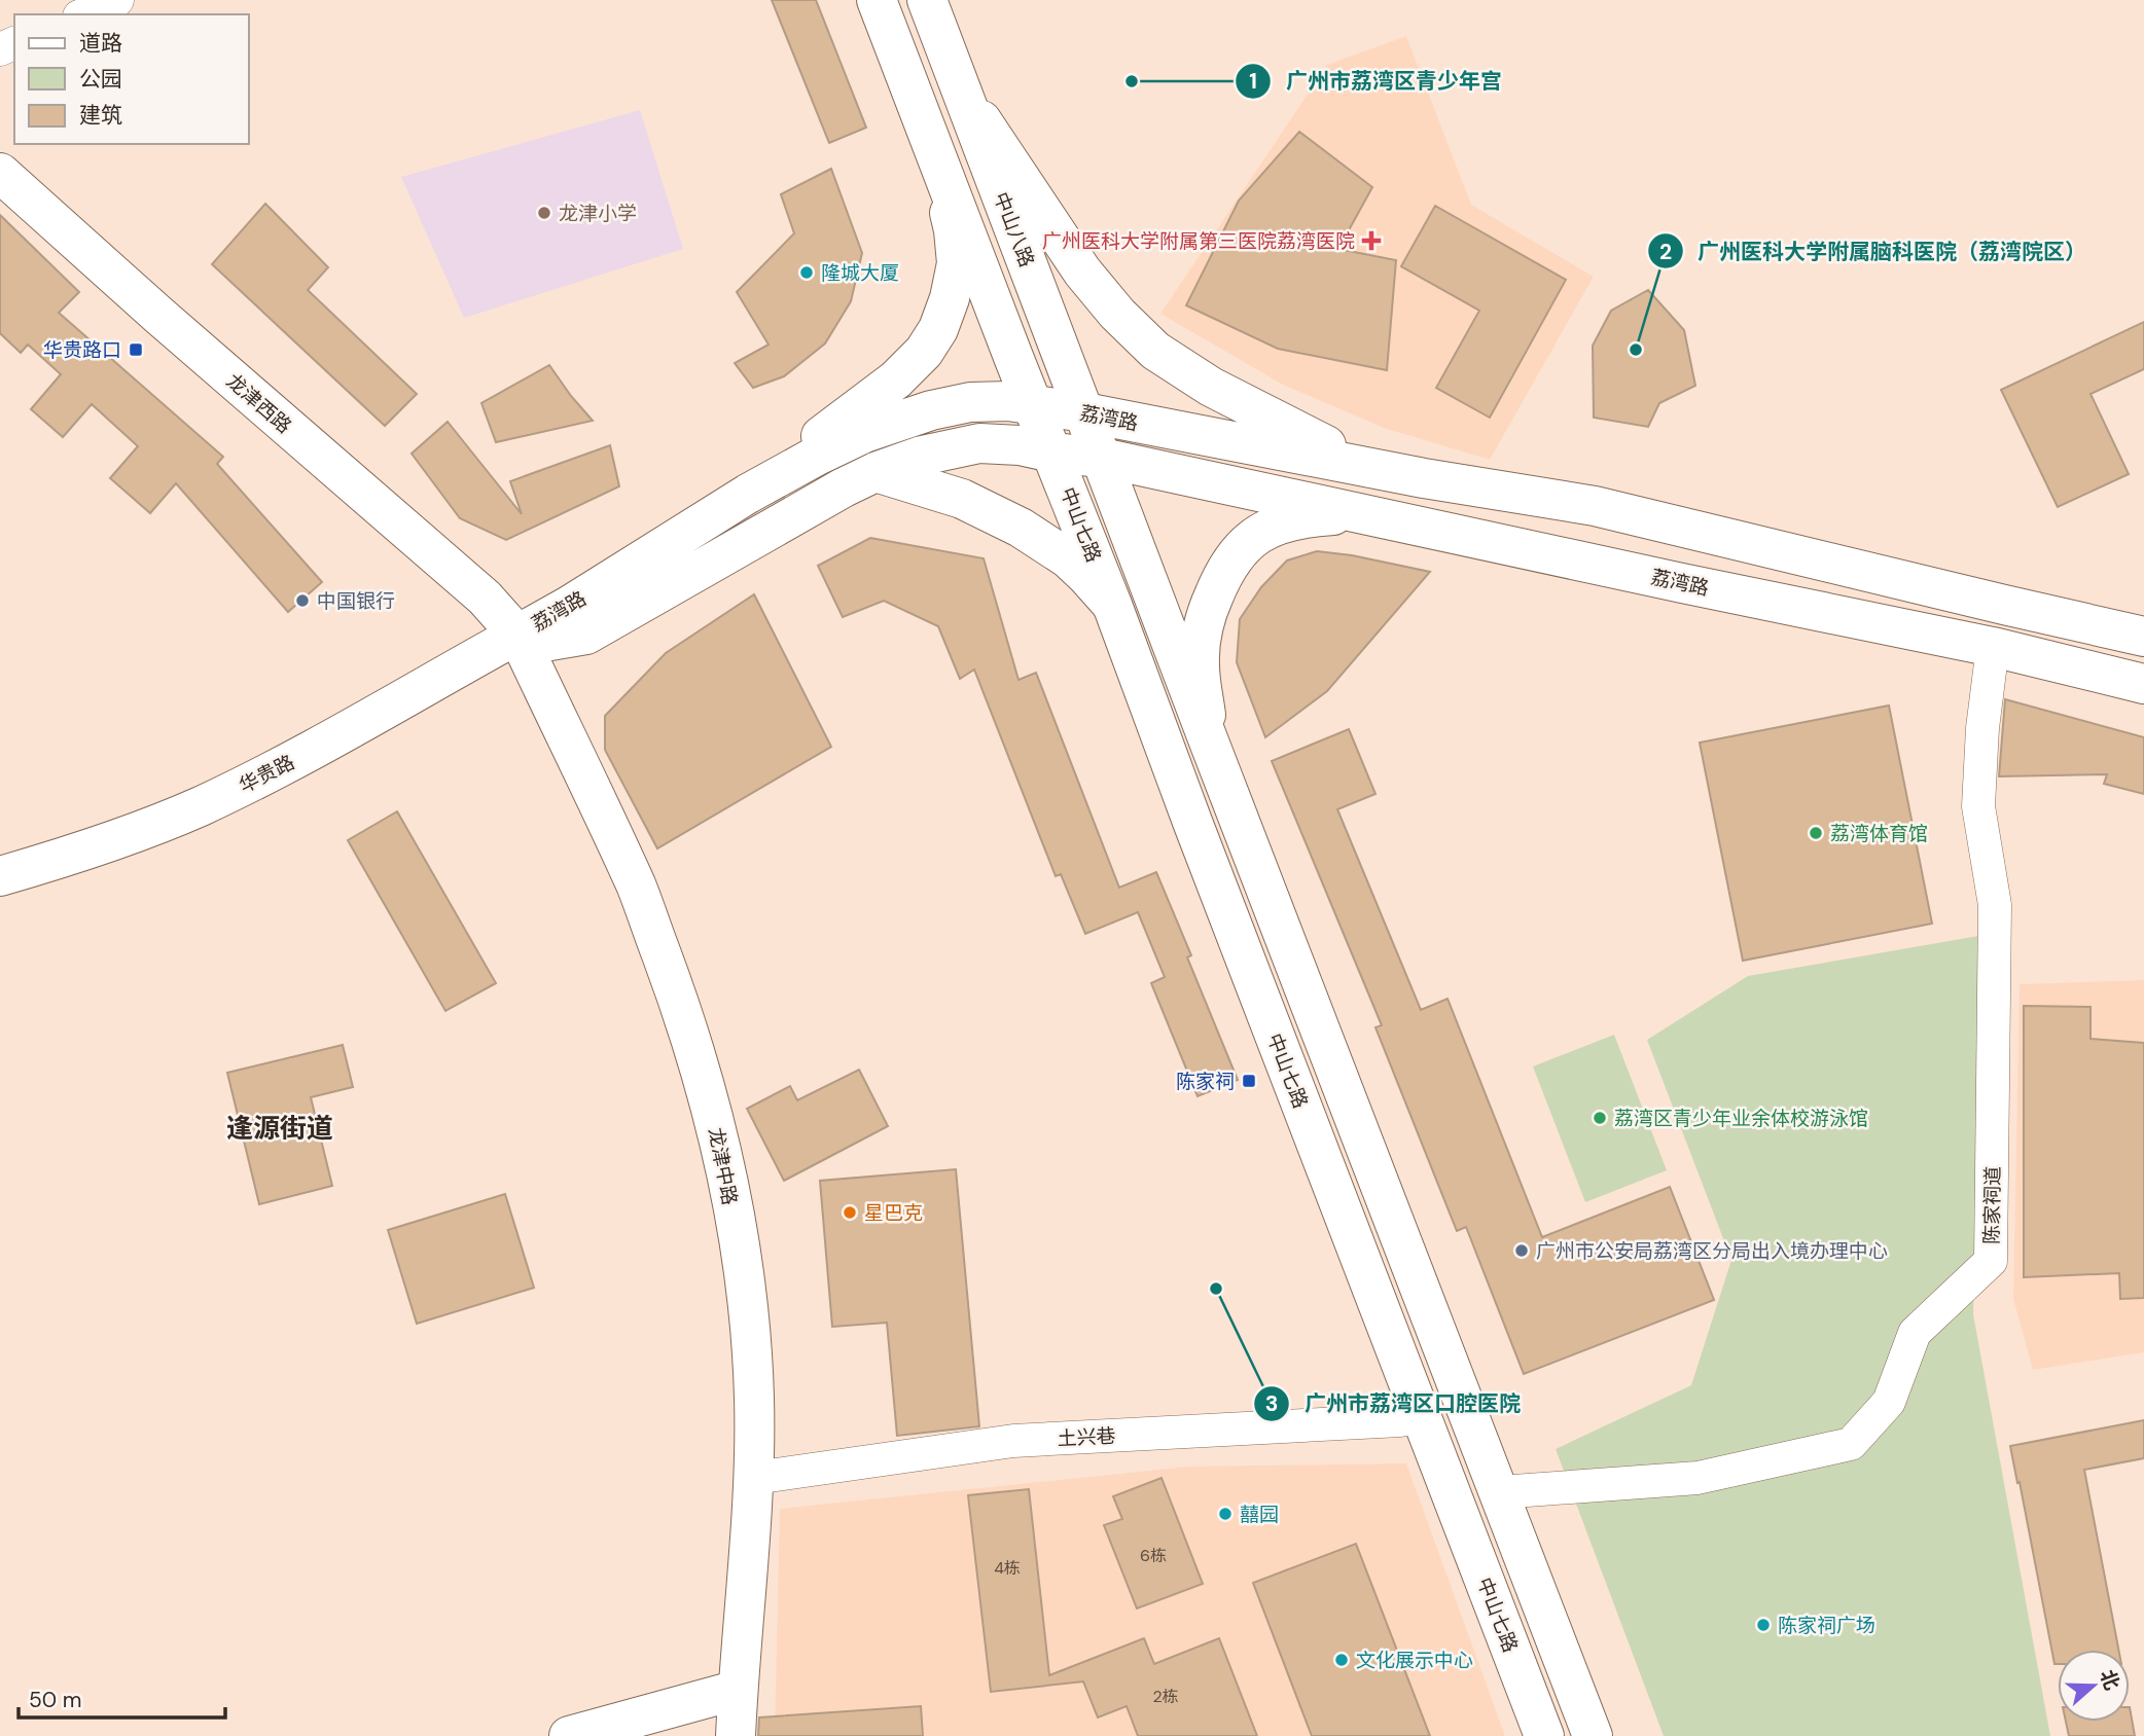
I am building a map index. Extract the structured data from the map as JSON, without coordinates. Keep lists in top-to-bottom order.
{
  "streets": {
    "main road": [
      "中山八路",
      "龙津西路",
      "荔湾路",
      "中山七路",
      "华贵路",
      "龙津中路"
    ],
    "street": ["陈家祠道", "土兴巷"]
  },
  "crossings": [
    ["中山八路", "荔湾路"],
    ["龙津西路", "荔湾路"],
    ["龙津西路", "华贵路"],
    ["龙津西路", "龙津中路"],
    ["荔湾路", "中山七路"],
    ["荔湾路", "华贵路"],
    ["荔湾路", "龙津中路"],
    ["荔湾路", "陈家祠道"],
    ["中山七路", "土兴巷"],
    ["华贵路", "龙津中路"],
    ["龙津中路", "土兴巷"]
  ],
  "districts": ["逢源街道"],
  "places": {
    "other": [
      "广州市荔湾区青少年宫",
      "龙津小学",
      "隆城大厦",
      "广州医科大学附属脑科医院（荔湾院区）",
      "中国银行",
      "荔湾体育馆",
      "荔湾区青少年业余体校游泳馆",
      "星巴克",
      "广州市公安局荔湾区分局出入境办理中心",
      "广州市荔湾区口腔医院",
      "囍园",
      "陈家祠广场",
      "文化展示中心"
    ],
    "health": ["广州医科大学附属第三医院荔湾医院"],
    "transit": ["华贵路口", "陈家祠"]
  },
  "house_numbers": ["6栋", "4栋", "2栋"],
  "legend": ["道路", "公园", "建筑"],
  "scale_bar": "50 m",
  "north": "right"
}
